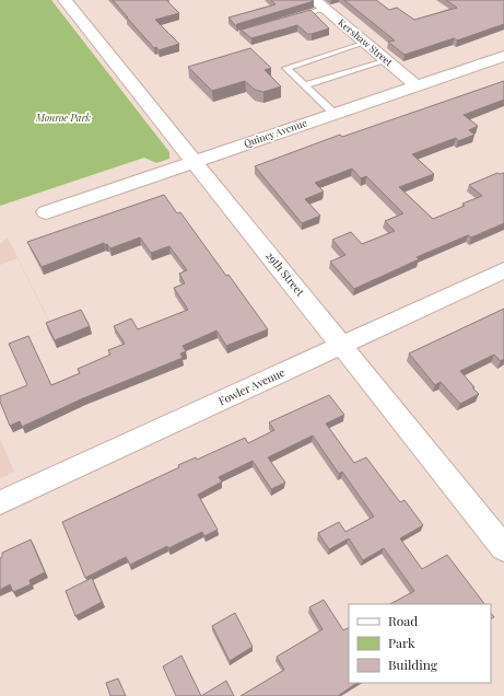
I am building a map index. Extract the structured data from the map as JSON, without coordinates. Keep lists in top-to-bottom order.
{
  "streets": {
    "street": [
      "Kershaw Street",
      "Quincy Avenue",
      "29th Street",
      "Fowler Avenue"
    ]
  },
  "crossings": [
    ["Kershaw Street", "Quincy Avenue"],
    ["Quincy Avenue", "29th Street"],
    ["29th Street", "Fowler Avenue"]
  ],
  "parks": ["Monroe Park"],
  "legend": ["Road", "Park", "Building"]
}
